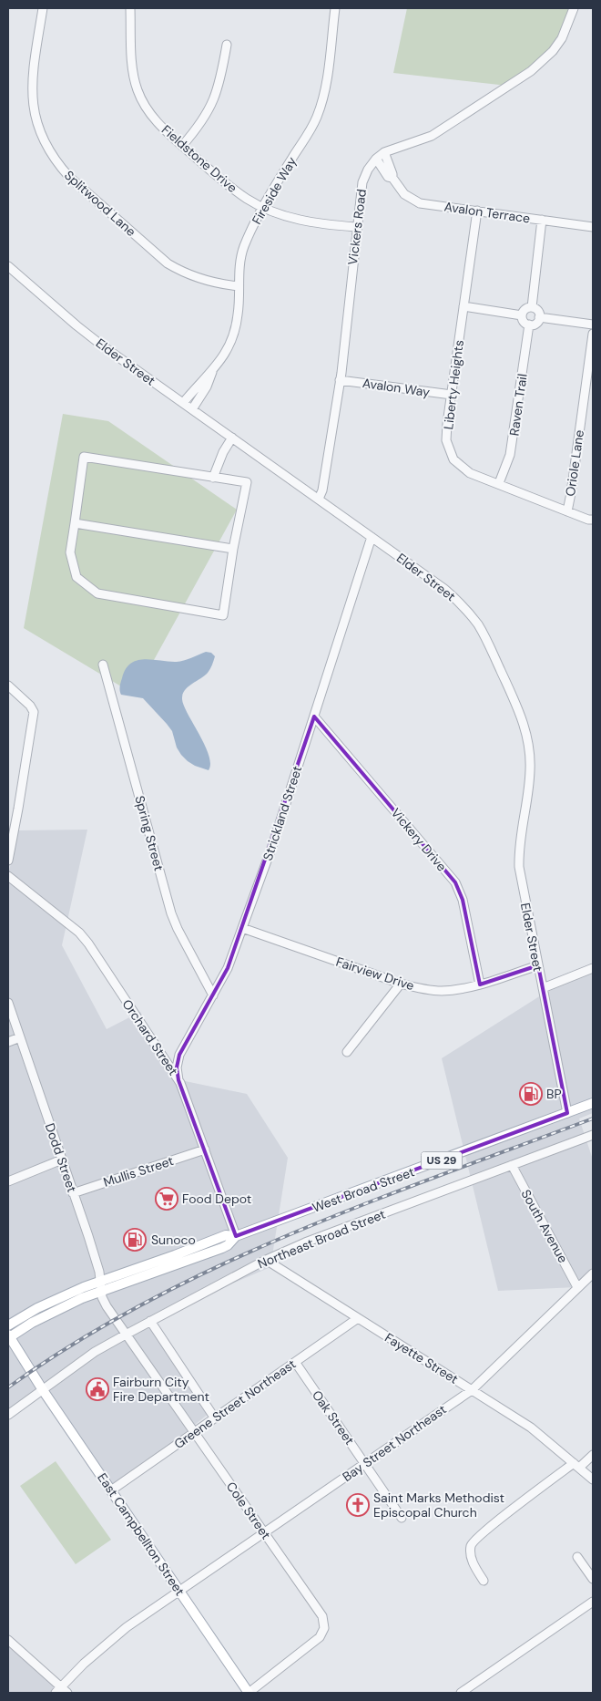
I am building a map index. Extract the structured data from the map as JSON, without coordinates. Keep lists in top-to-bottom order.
{
  "streets": {
    "main road": ["US 29", "West Broad Street", "East Campbellton Street"],
    "street": [
      "Fieldstone Drive",
      "Fireside Way",
      "Splitwood Lane",
      "Avalon Terrace",
      "Vickers Road",
      "Elder Street",
      "Liberty Heights",
      "Avalon Way",
      "Raven Trail",
      "Oriole Lane",
      "Strickland Street",
      "Spring Street",
      "Vickery Drive",
      "Fairview Drive",
      "Orchard Street",
      "Dodd Street",
      "Mullis Street",
      "South Avenue",
      "Northeast Broad Street",
      "Fayette Street",
      "Greene Street Northeast",
      "Oak Street",
      "Bay Street Northeast",
      "Cole Street"
    ]
  },
  "crossings": [
    ["Fieldstone Drive", "Fireside Way"],
    ["Fieldstone Drive", "Vickers Road"],
    ["Fireside Way", "Splitwood Lane"],
    ["Fireside Way", "Elder Street"],
    ["Avalon Terrace", "Vickers Road"],
    ["Avalon Terrace", "Liberty Heights"],
    ["Vickers Road", "Elder Street"],
    ["Vickers Road", "Avalon Way"],
    ["Elder Street", "Strickland Street"],
    ["Elder Street", "Fairview Drive"],
    ["Elder Street", "West Broad Street"],
    ["Liberty Heights", "Avalon Way"],
    ["Liberty Heights", "Raven Trail"],
    ["Liberty Heights", "Oriole Lane"],
    ["Strickland Street", "Spring Street"],
    ["Strickland Street", "Vickery Drive"],
    ["Strickland Street", "Fairview Drive"],
    ["Strickland Street", "Orchard Street"],
    ["Vickery Drive", "Fairview Drive"],
    ["Orchard Street", "Mullis Street"],
    ["Orchard Street", "West Broad Street"],
    ["Dodd Street", "Mullis Street"],
    ["Dodd Street", "West Broad Street"],
    ["Dodd Street", "Cole Street"],
    ["West Broad Street", "East Campbellton Street"],
    ["South Avenue", "Northeast Broad Street"],
    ["South Avenue", "Bay Street Northeast"],
    ["Northeast Broad Street", "Fayette Street"],
    ["Northeast Broad Street", "Cole Street"],
    ["Northeast Broad Street", "East Campbellton Street"],
    ["Fayette Street", "Greene Street Northeast"],
    ["Fayette Street", "Bay Street Northeast"],
    ["Greene Street Northeast", "Oak Street"],
    ["Greene Street Northeast", "Cole Street"],
    ["Greene Street Northeast", "East Campbellton Street"],
    ["Oak Street", "Bay Street Northeast"],
    ["Bay Street Northeast", "Cole Street"],
    ["Bay Street Northeast", "East Campbellton Street"],
    ["Cole Street", "East Campbellton Street"]
  ],
  "places": {
    "fuel station": ["BP", "Sunoco"],
    "supermarket": ["Food Depot"],
    "public building": ["Fairburn City Fire Department"],
    "church": ["Saint Marks Methodist Episcopal Church"]
  }
}
